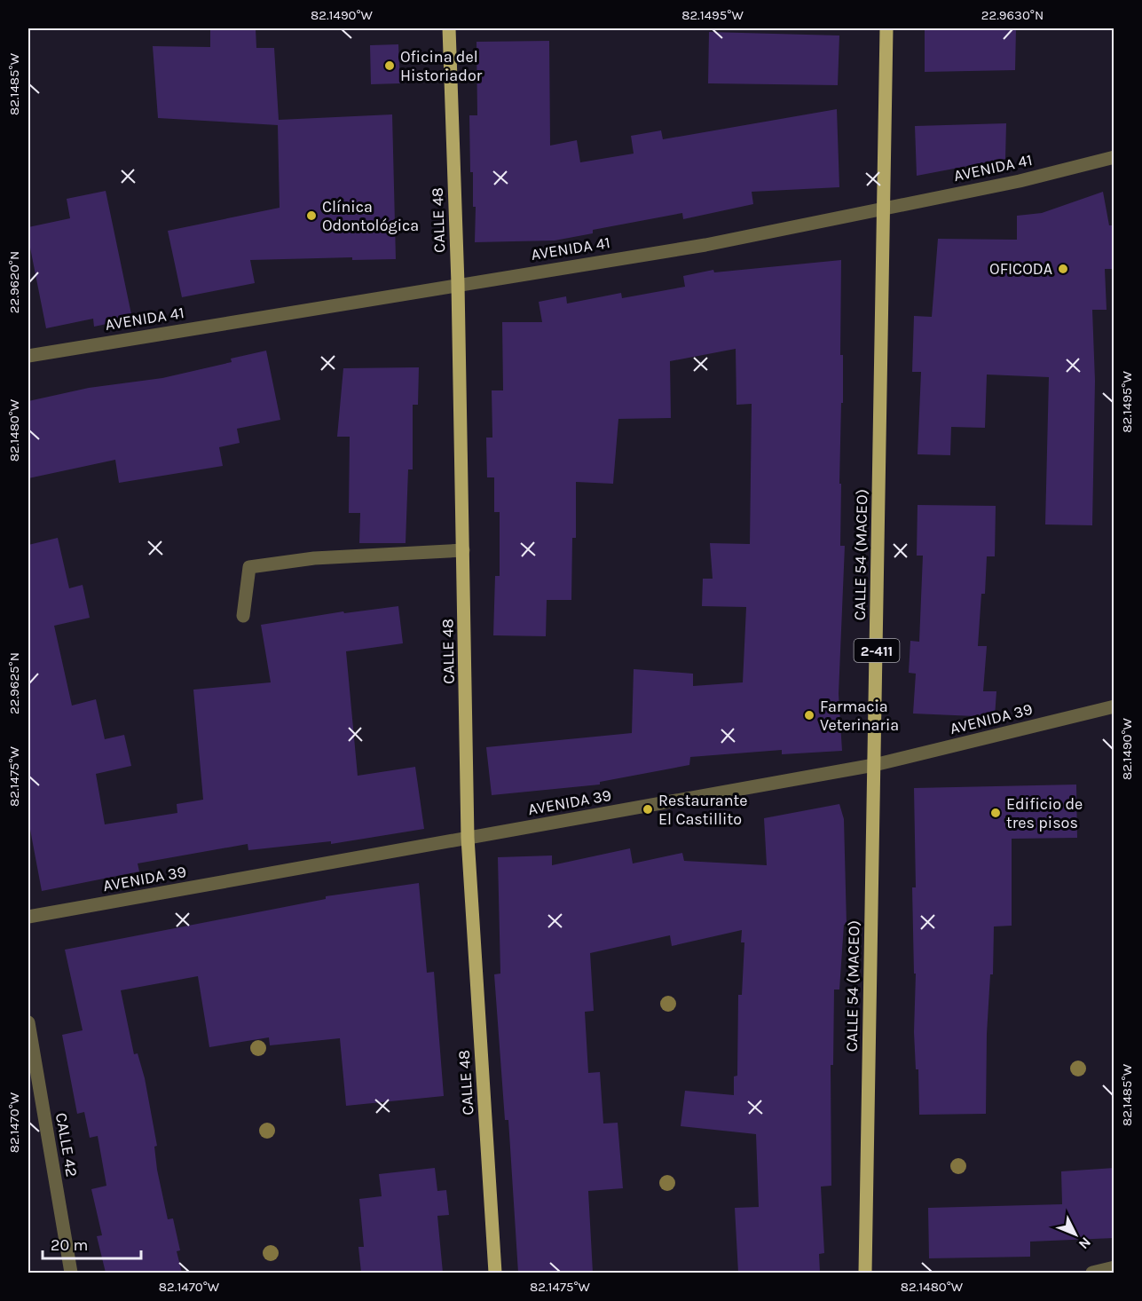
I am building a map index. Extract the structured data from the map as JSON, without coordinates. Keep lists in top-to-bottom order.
{
  "streets": {
    "main road": ["CALLE 48", "CALLE 54 (MACEO)", "2-411"],
    "street": ["AVENIDA 41", "AVENIDA 39", "CALLE 42"]
  },
  "crossings": [
    ["AVENIDA 41", "CALLE 48"],
    ["AVENIDA 41", "CALLE 54 (MACEO)"],
    ["CALLE 48", "AVENIDA 39"],
    ["CALLE 54 (MACEO)", "AVENIDA 39"]
  ],
  "places": [
    "Oficina del Historiador",
    "Clínica Odontológica",
    "OFICODA",
    "Farmacia Veterinaria",
    "Restaurante El Castillito",
    "Edificio de tres pisos"
  ],
  "scale_bar": "20 m",
  "north": "bottom right",
  "coordinates": [
    "82.1490°W",
    "82.1495°W",
    "22.9630°N",
    "82.1485°W",
    "22.9620°N",
    "82.1480°W",
    "22.9625°N",
    "82.1475°W",
    "82.1470°W"
  ]
}
